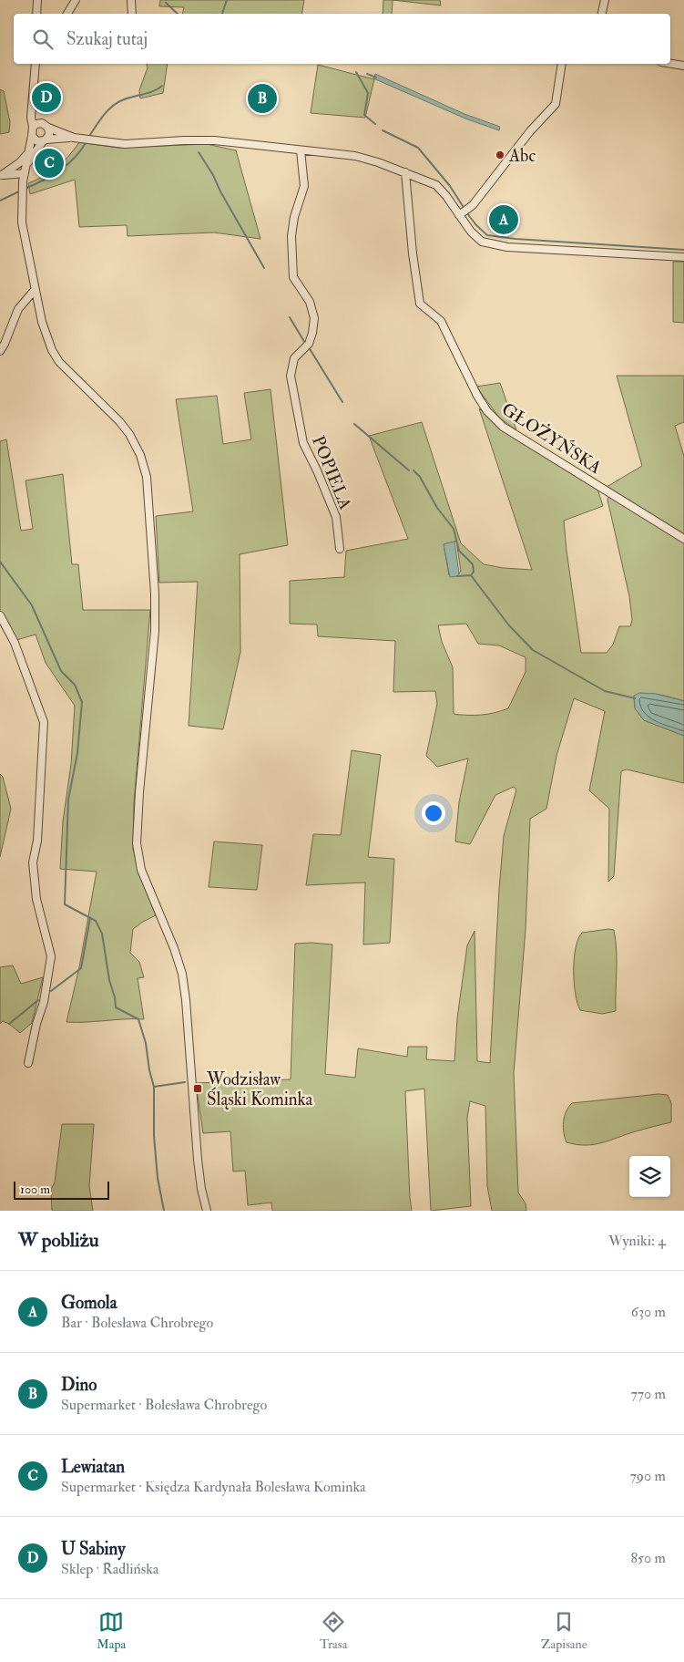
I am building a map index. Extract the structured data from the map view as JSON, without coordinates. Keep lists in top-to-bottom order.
{
  "streets": {
    "street": ["GŁOŻYŃSKA", "POPIELA"]
  },
  "places": {
    "other": ["Abc"],
    "transit": ["Wodzisław Śląski Kominka"]
  },
  "scale_bar": "100 m",
  "page": {
    "search": "Szukaj tutaj",
    "pins": [
      "D",
      "B",
      "C",
      "A"
    ],
    "scale": "100 m",
    "heading": ["W pobliżu", "Wyniki: 4"],
    "list": [
      {
        "mark": "A",
        "name": "Gomola",
        "note": "Bar · Bolesława Chrobrego",
        "value": "630 m"
      },
      {
        "mark": "B",
        "name": "Dino",
        "note": "Supermarket · Bolesława Chrobrego",
        "value": "770 m"
      },
      {
        "mark": "C",
        "name": "Lewiatan",
        "note": "Supermarket · Księdza Kardynała Bolesława Kominka",
        "value": "790 m"
      },
      {
        "mark": "D",
        "name": "U Sabiny",
        "note": "Sklep · Radlińska",
        "value": "850 m"
      }
    ],
    "nav": ["Mapa", "Trasa", "Zapisane"]
  }
}
